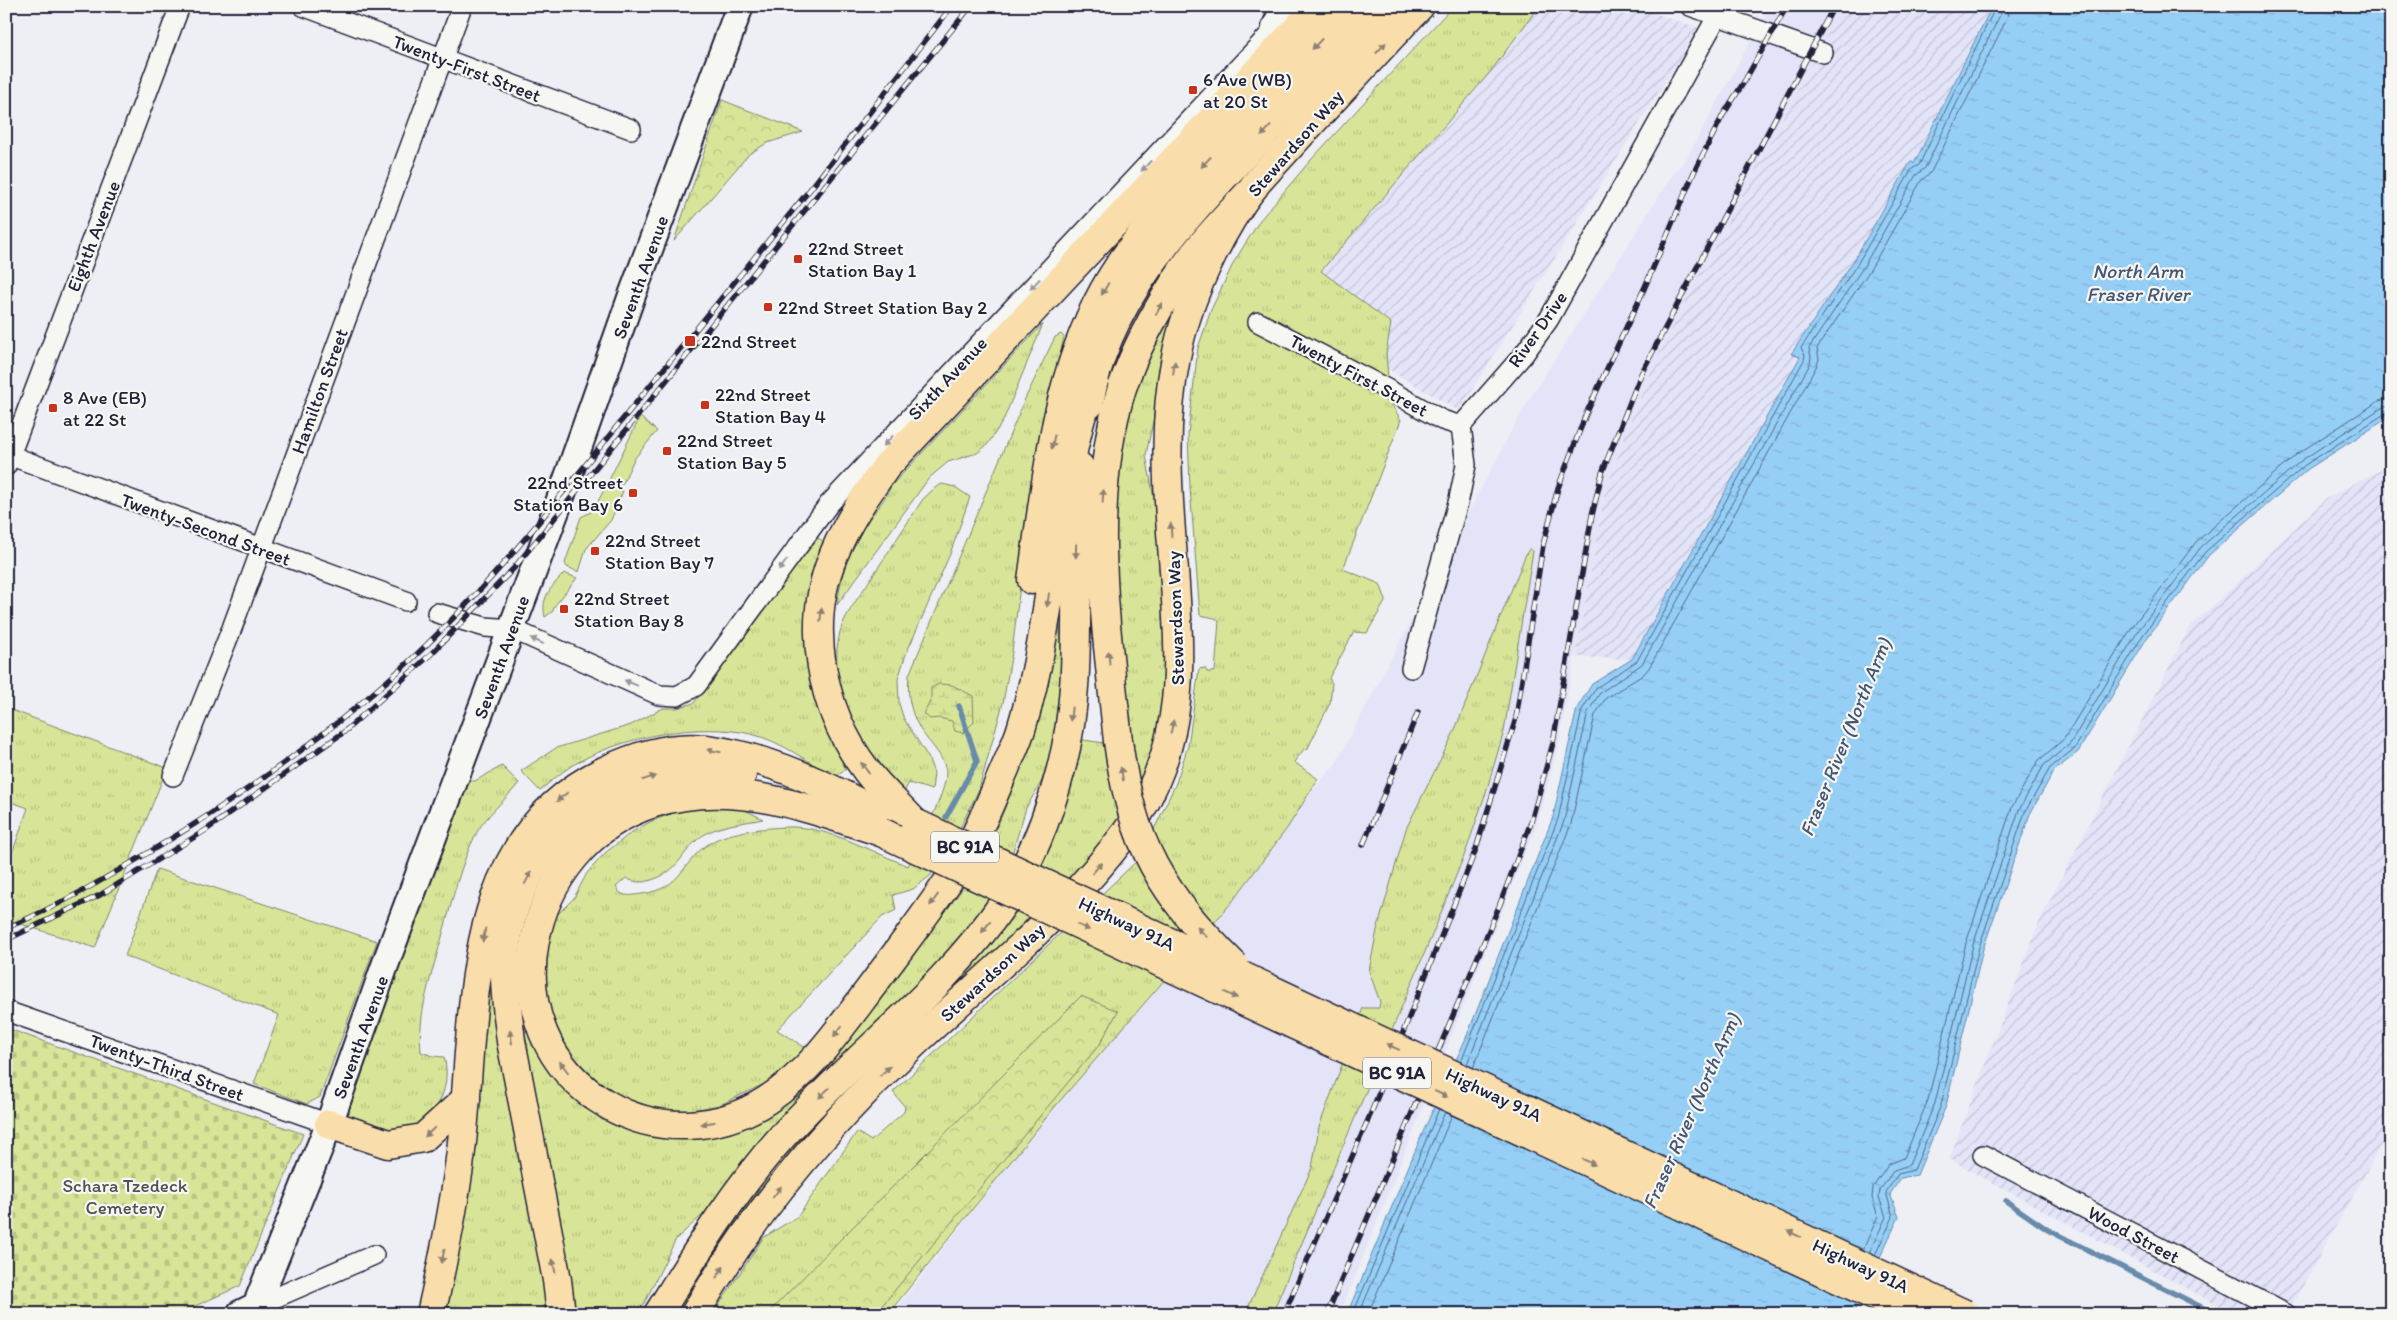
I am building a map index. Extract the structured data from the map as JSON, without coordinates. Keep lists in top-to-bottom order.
{
  "streets": {
    "main road": ["Stewardson Way", "BC 91A", "Highway 91A"],
    "street": [
      "Twenty-First Street",
      "Eighth Avenue",
      "Seventh Avenue",
      "River Drive",
      "Twenty First Street",
      "Sixth Avenue",
      "Hamilton Street",
      "Twenty-Second Street",
      "Twenty-Third Street",
      "Wood Street"
    ]
  },
  "crossings": [
    ["Twenty-First Street", "Hamilton Street"],
    ["Eighth Avenue", "Twenty-Second Street"],
    ["Seventh Avenue", "Sixth Avenue"],
    ["Seventh Avenue", "Twenty-Third Street"],
    ["River Drive", "Twenty First Street"],
    ["Hamilton Street", "Twenty-Second Street"]
  ],
  "one_way": ["Sixth Avenue"],
  "water": ["North Arm Fraser River", "Fraser River (North Arm)"],
  "parks": ["Schara Tzedeck Cemetery"],
  "places": {
    "transit": [
      "6 Ave (WB) at 20 St",
      "22nd Street Station Bay 1",
      "22nd Street Station Bay 2",
      "22nd Street",
      "22nd Street Station Bay 4",
      "8 Ave (EB) at 22 St",
      "22nd Street Station Bay 5",
      "22nd Street Station Bay 6",
      "22nd Street Station Bay 7",
      "22nd Street Station Bay 8"
    ]
  }
}
